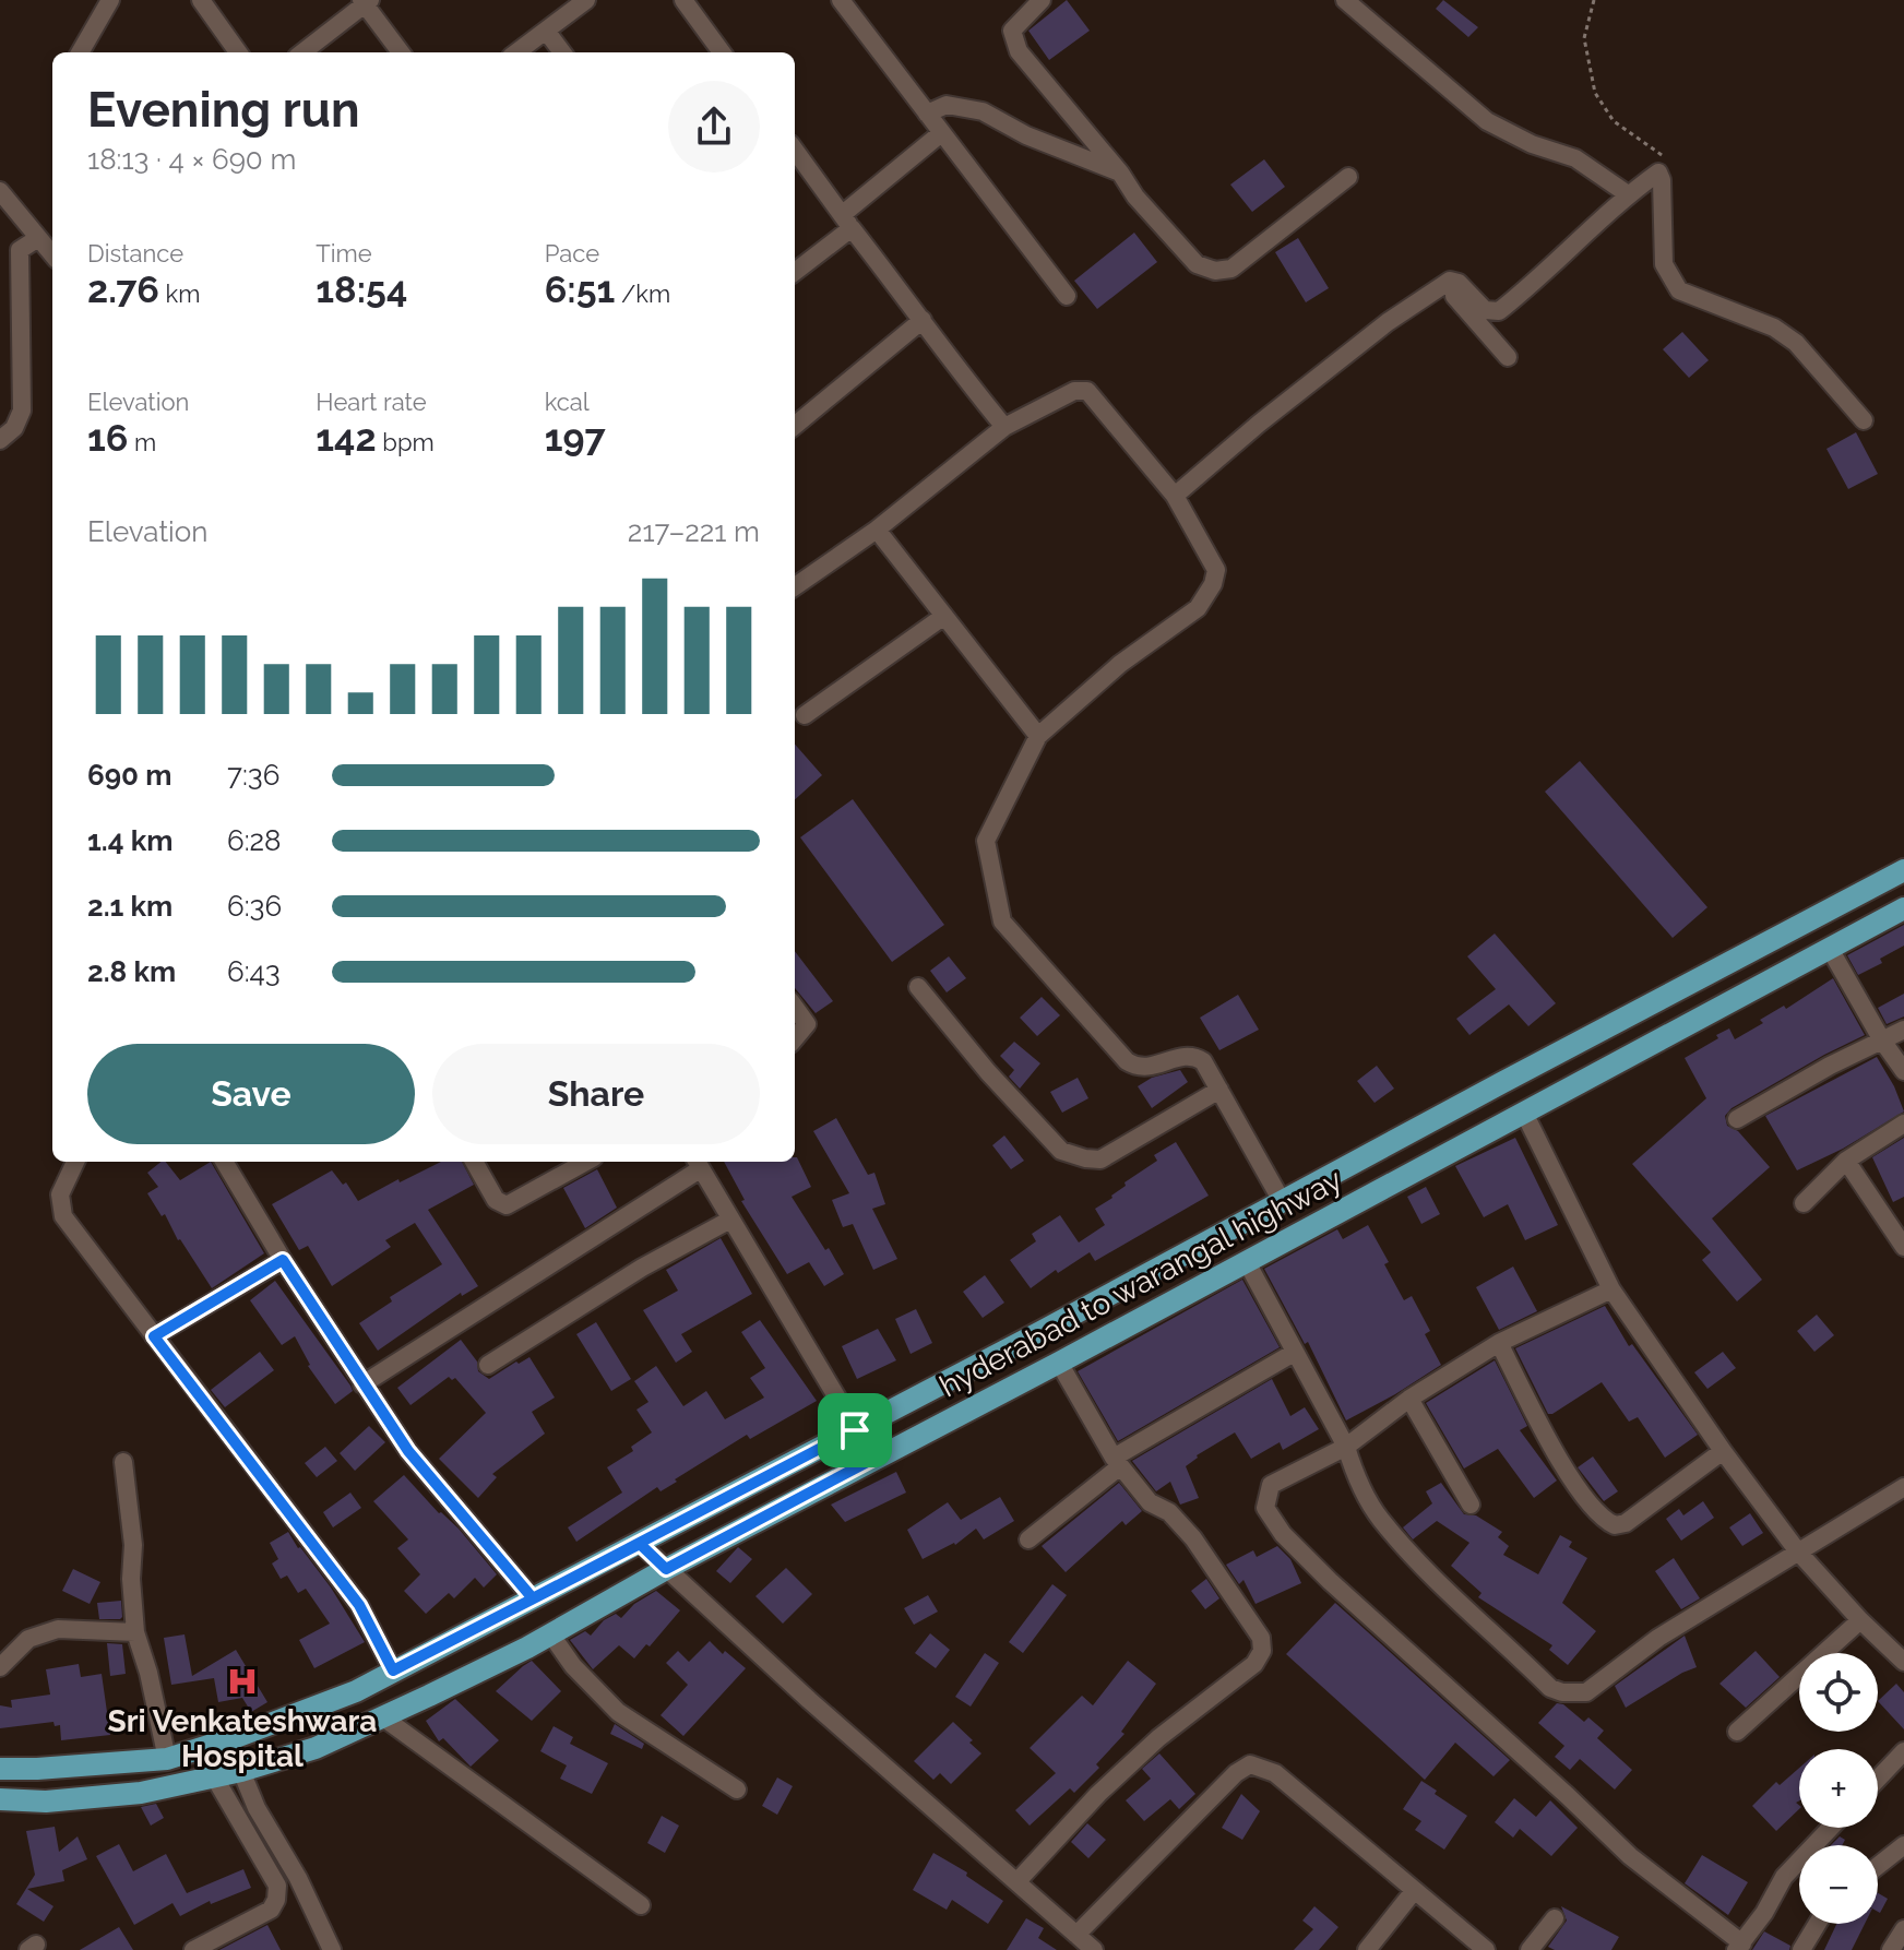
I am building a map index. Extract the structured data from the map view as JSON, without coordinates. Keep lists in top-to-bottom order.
{
  "streets": {
    "main road": ["hyderabad to warangal highway"]
  },
  "places": {
    "hospital": ["Sri Venkateshwara Hospital"]
  },
  "page": {
    "heading": ["Evening run", "18:13 · 4 × 690 m"],
    "stats": [
      ["Distance", "2.76 km"],
      ["Time", "18:54"],
      ["Pace", "6:51 /km"],
      ["Elevation", "16 m"],
      ["Heart rate", "142 bpm"],
      ["kcal", "197"]
    ],
    "chart": ["Elevation", "217–221 m"],
    "list": [
      {
        "name": "690 m",
        "note": "7:36"
      },
      {
        "name": "1.4 km",
        "note": "6:28"
      },
      {
        "name": "2.1 km",
        "note": "6:36"
      },
      {
        "name": "2.8 km",
        "note": "6:43"
      }
    ],
    "buttons": ["Save", "Share"],
    "map_buttons": ["+", "−"]
  }
}
